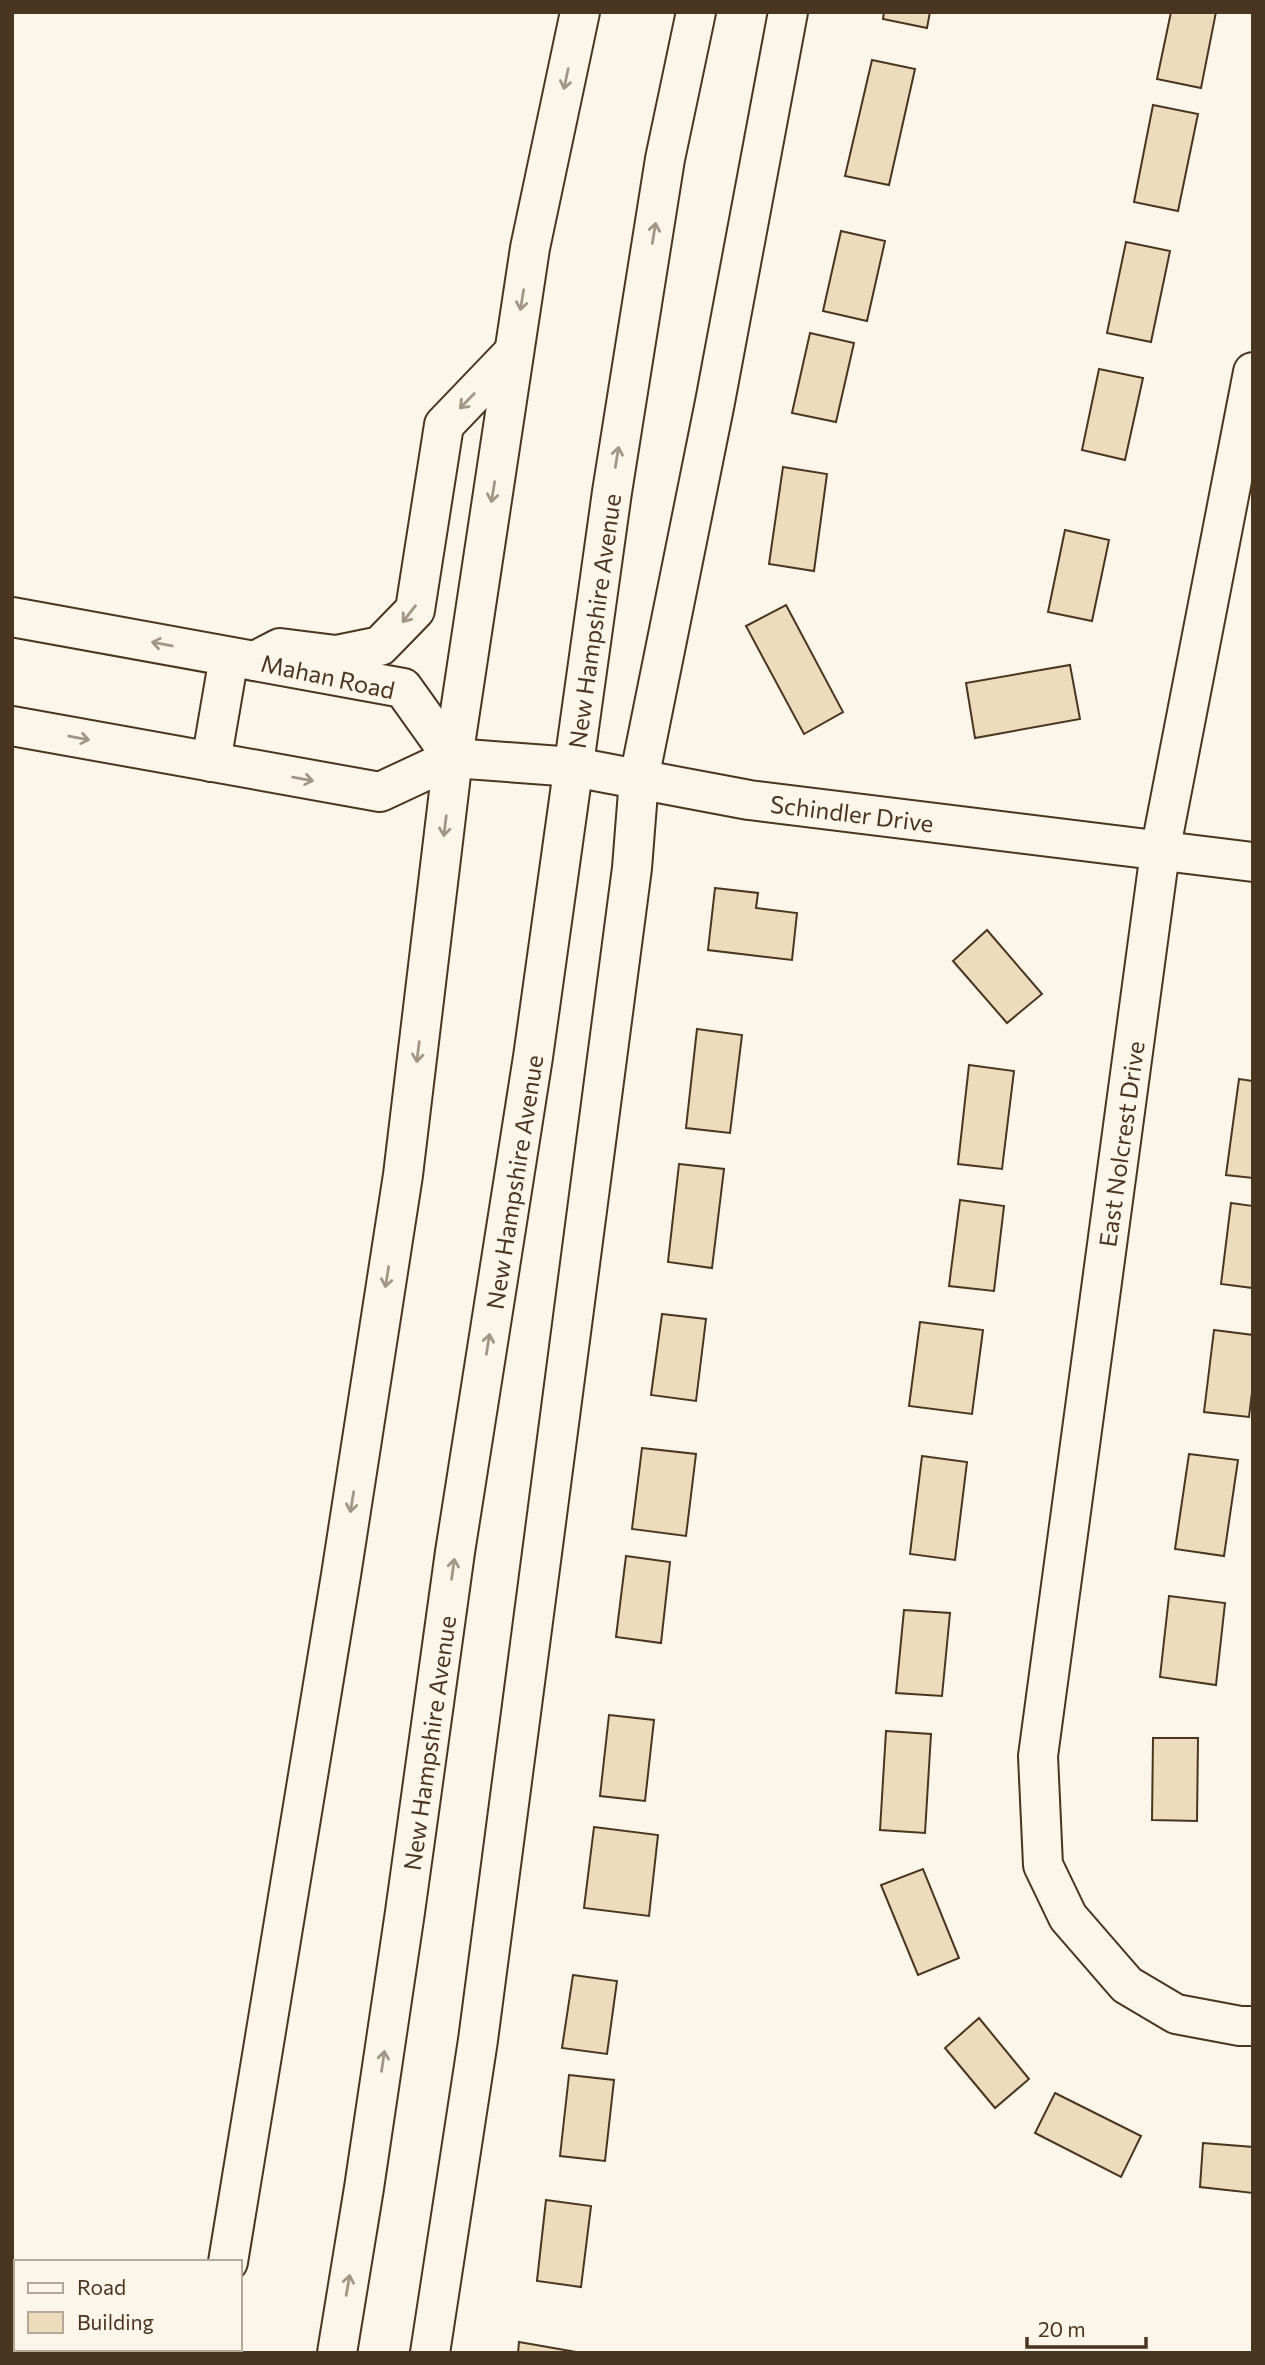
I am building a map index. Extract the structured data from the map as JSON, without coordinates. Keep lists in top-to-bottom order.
{
  "streets": {
    "main road": [
      "New Hampshire Avenue",
      "Mahan Road",
      "Schindler Drive",
      "East Nolcrest Drive"
    ]
  },
  "crossings": [
    ["New Hampshire Avenue", "Schindler Drive"],
    ["Mahan Road", "Schindler Drive"],
    ["Schindler Drive", "East Nolcrest Drive"]
  ],
  "legend": ["Road", "Building"],
  "scale_bar": "20 m"
}
